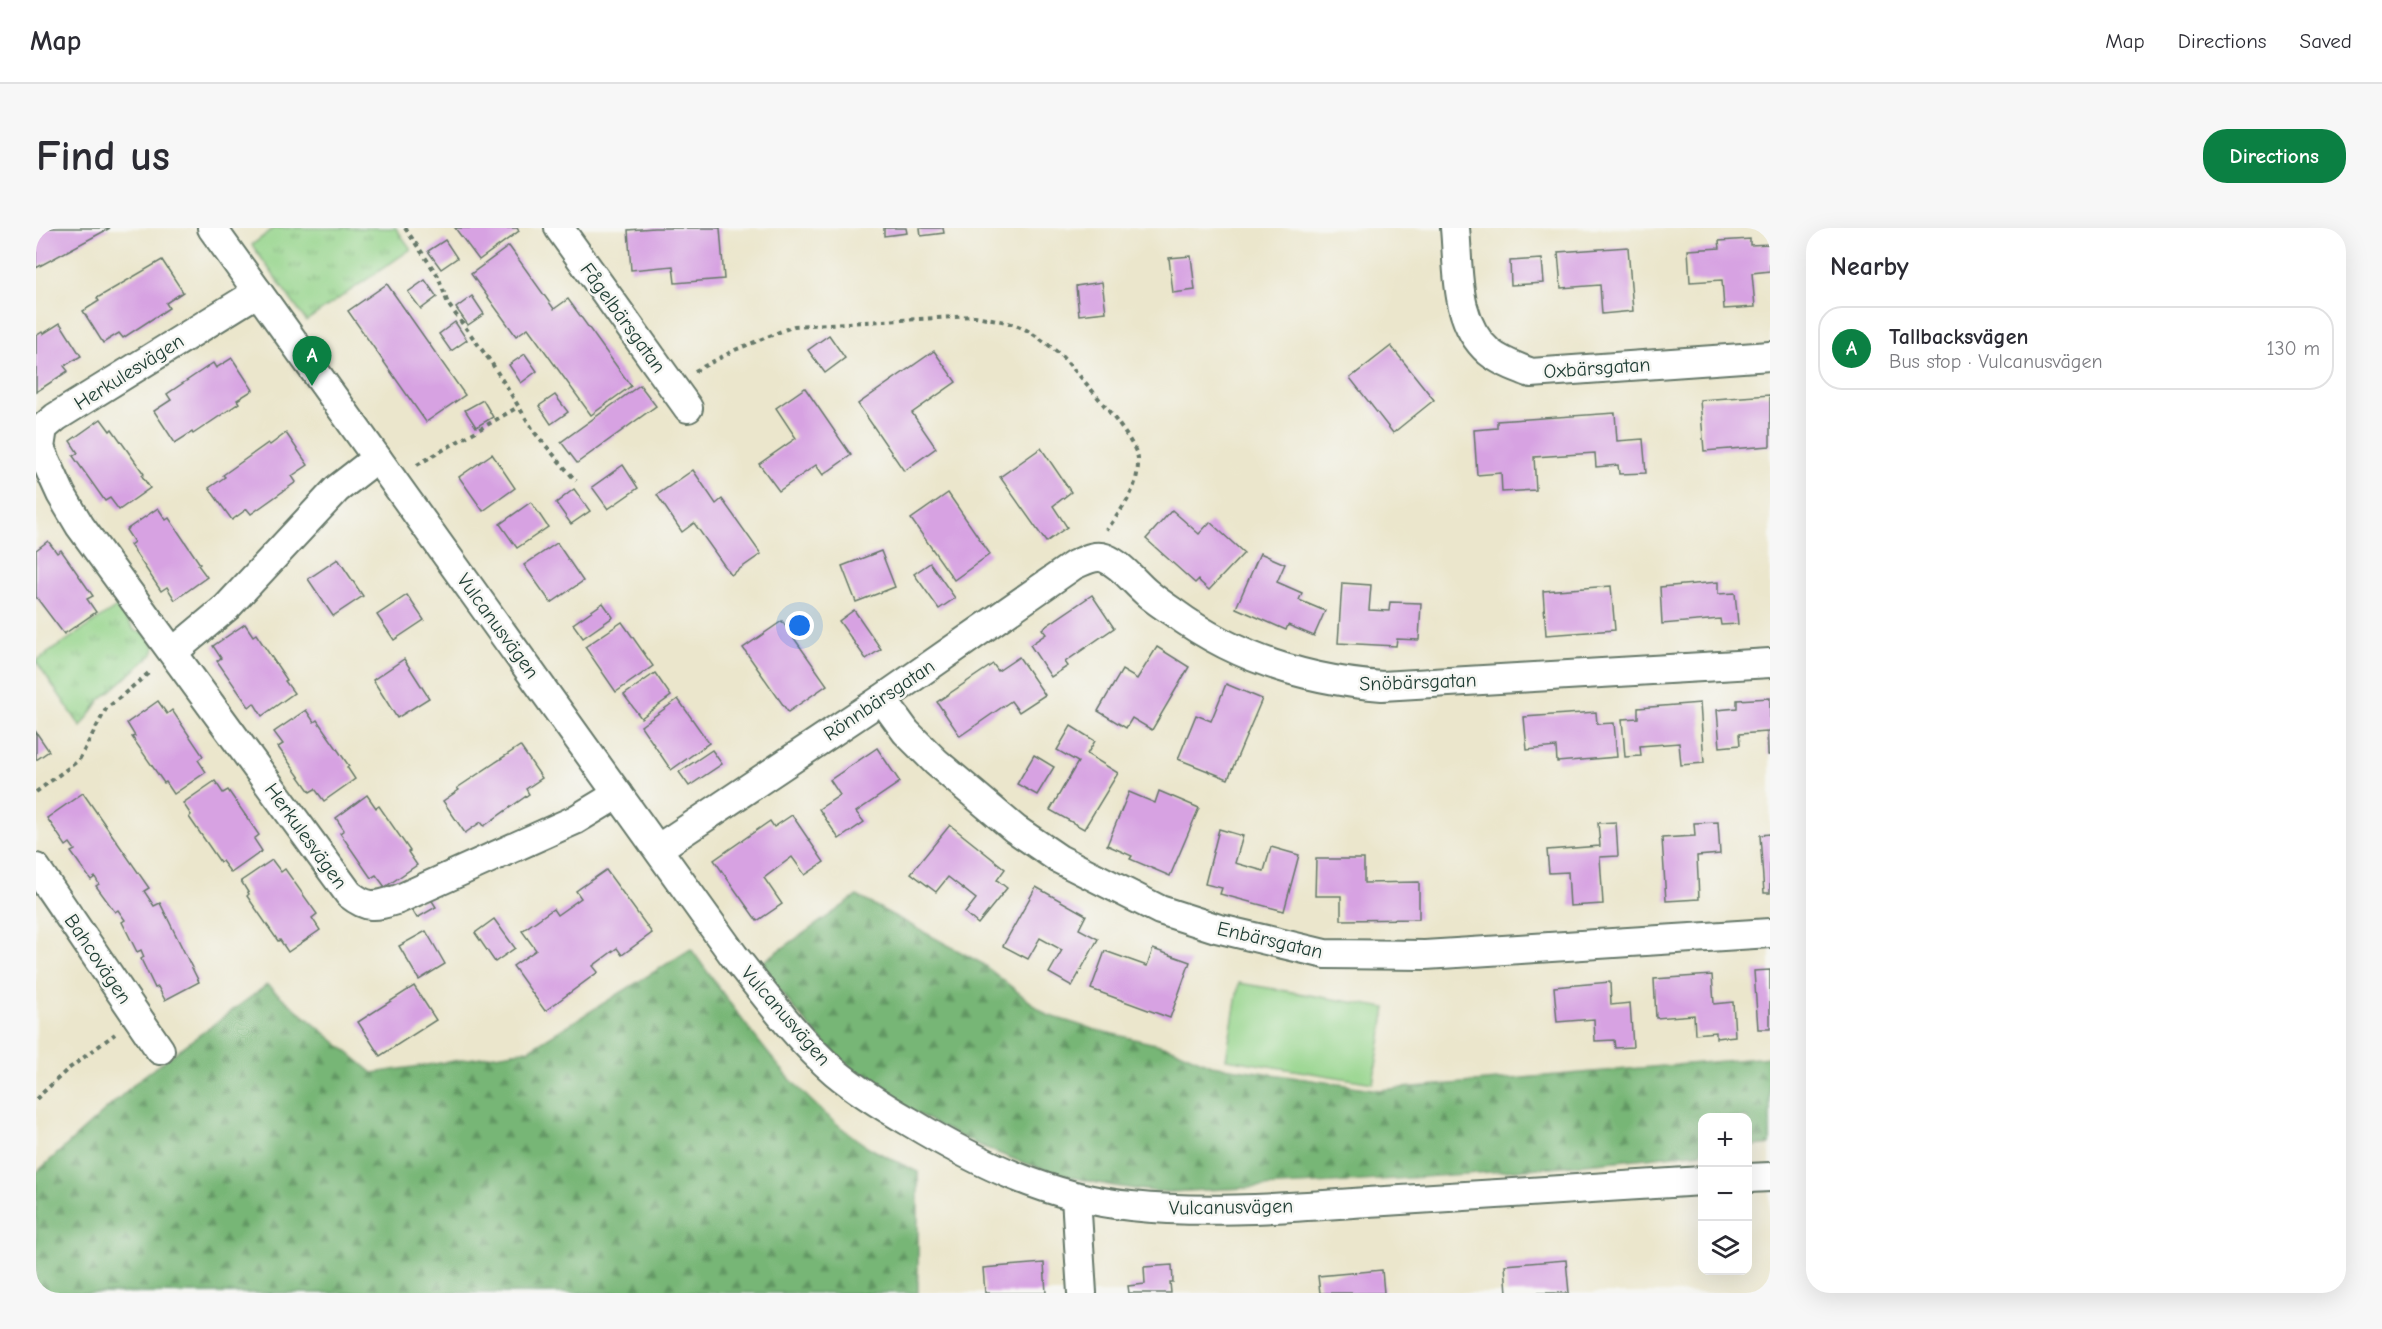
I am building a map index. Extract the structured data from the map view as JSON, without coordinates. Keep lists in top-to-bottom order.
{
  "streets": {
    "street": [
      "Fågelbärsgatan",
      "Oxbärsgatan",
      "Herkulesvägen",
      "Vulcanusvägen",
      "Snöbärsgatan",
      "Rönnbärsgatan",
      "Enbärsgatan",
      "Bahcovägen"
    ]
  },
  "crossings": [
    ["Herkulesvägen", "Vulcanusvägen"],
    ["Vulcanusvägen", "Rönnbärsgatan"],
    ["Snöbärsgatan", "Rönnbärsgatan"],
    ["Rönnbärsgatan", "Enbärsgatan"]
  ],
  "page": {
    "header": "Map",
    "nav": ["Map", "Directions", "Saved"],
    "buttons": "Directions",
    "title": "Find us",
    "heading": "Nearby",
    "list": [
      {
        "mark": "A",
        "name": "Tallbacksvägen",
        "note": "Bus stop · Vulcanusvägen",
        "value": "130 m"
      }
    ],
    "pins": "A",
    "map_buttons": ["+", "−"]
  }
}
